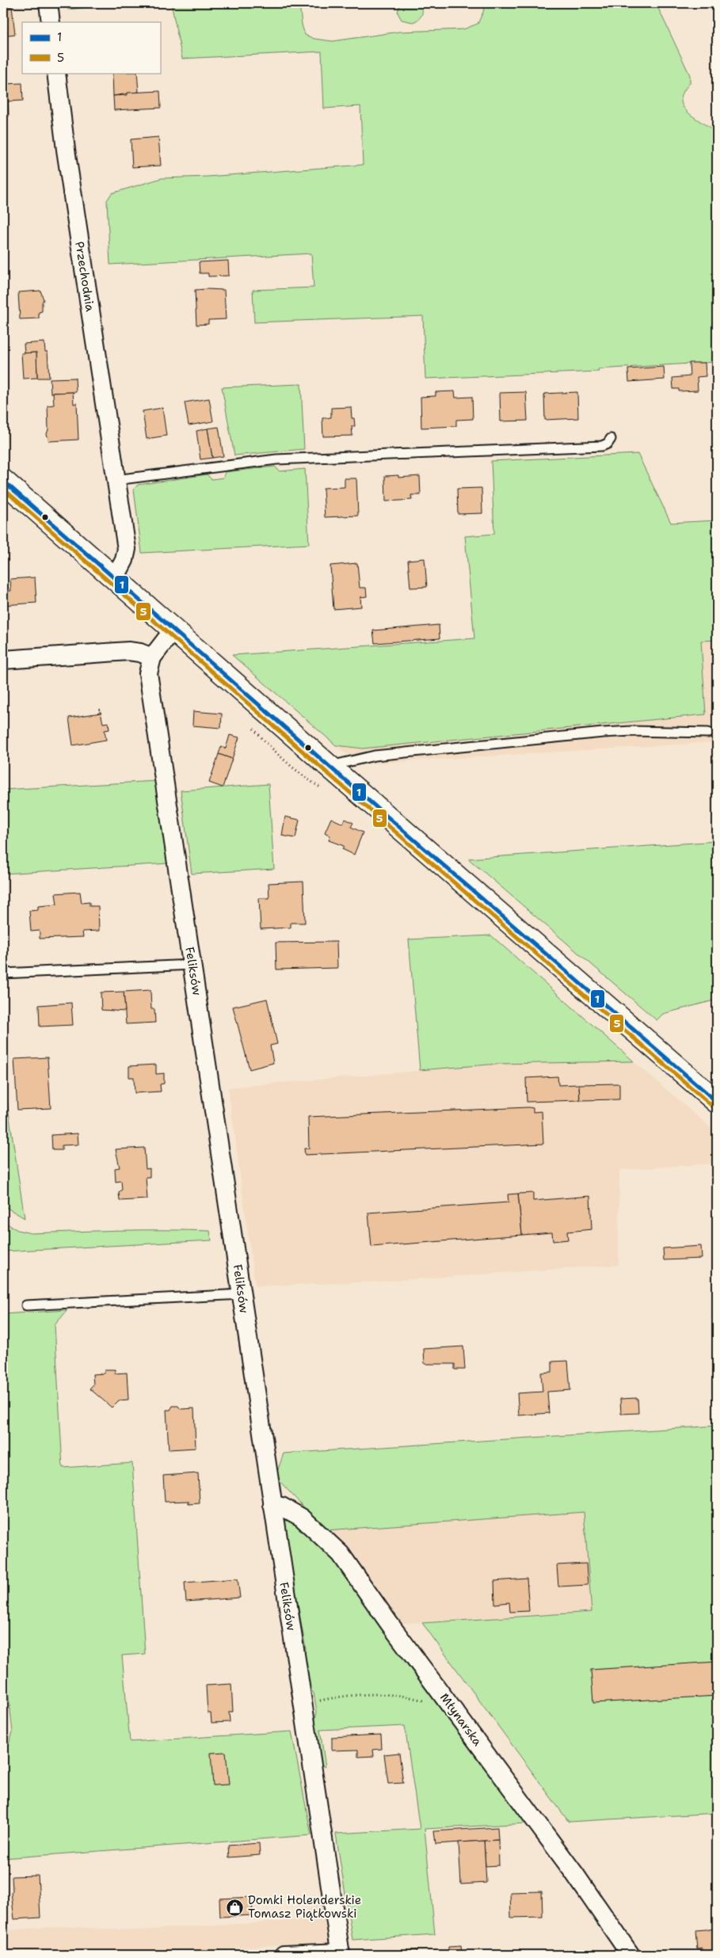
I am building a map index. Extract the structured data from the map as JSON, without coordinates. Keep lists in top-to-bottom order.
{
  "streets": {
    "street": ["Przechodnia", "Feliksów", "Młynarska"]
  },
  "crossings": [
    ["Feliksów", "Młynarska"]
  ],
  "places": {
    "shop": ["Domki Holenderskie Tomasz Piątkowski"]
  },
  "lines": ["transit line 1", "transit line 5"],
  "legend": ["1", "5"]
}
